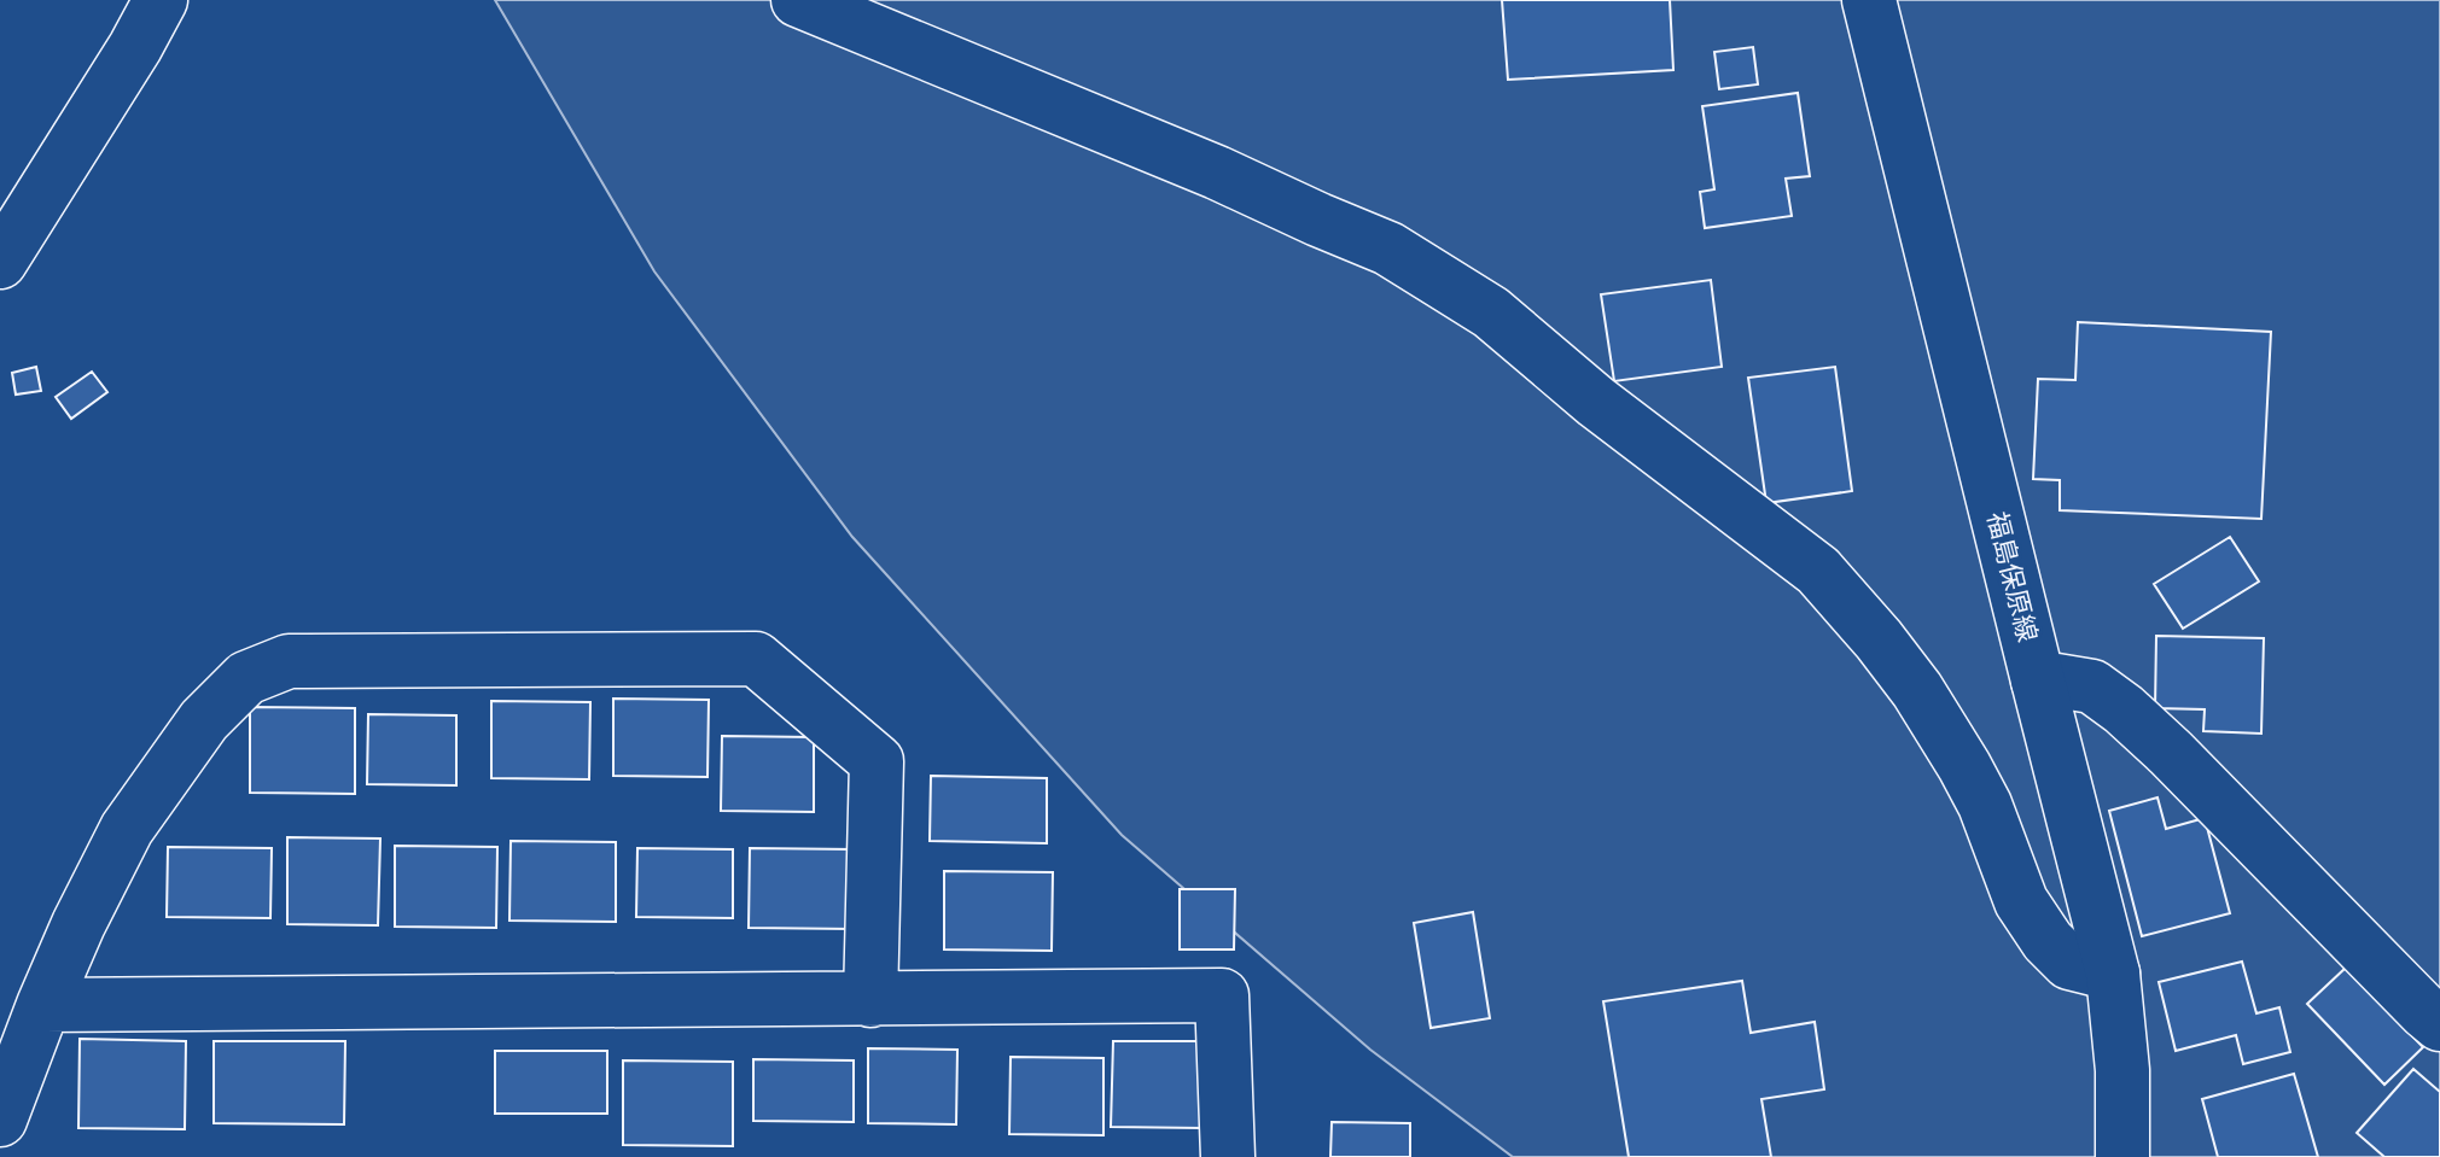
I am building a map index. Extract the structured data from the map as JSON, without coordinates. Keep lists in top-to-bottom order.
{
  "streets": {
    "street": ["福島保原線"]
  }
}
